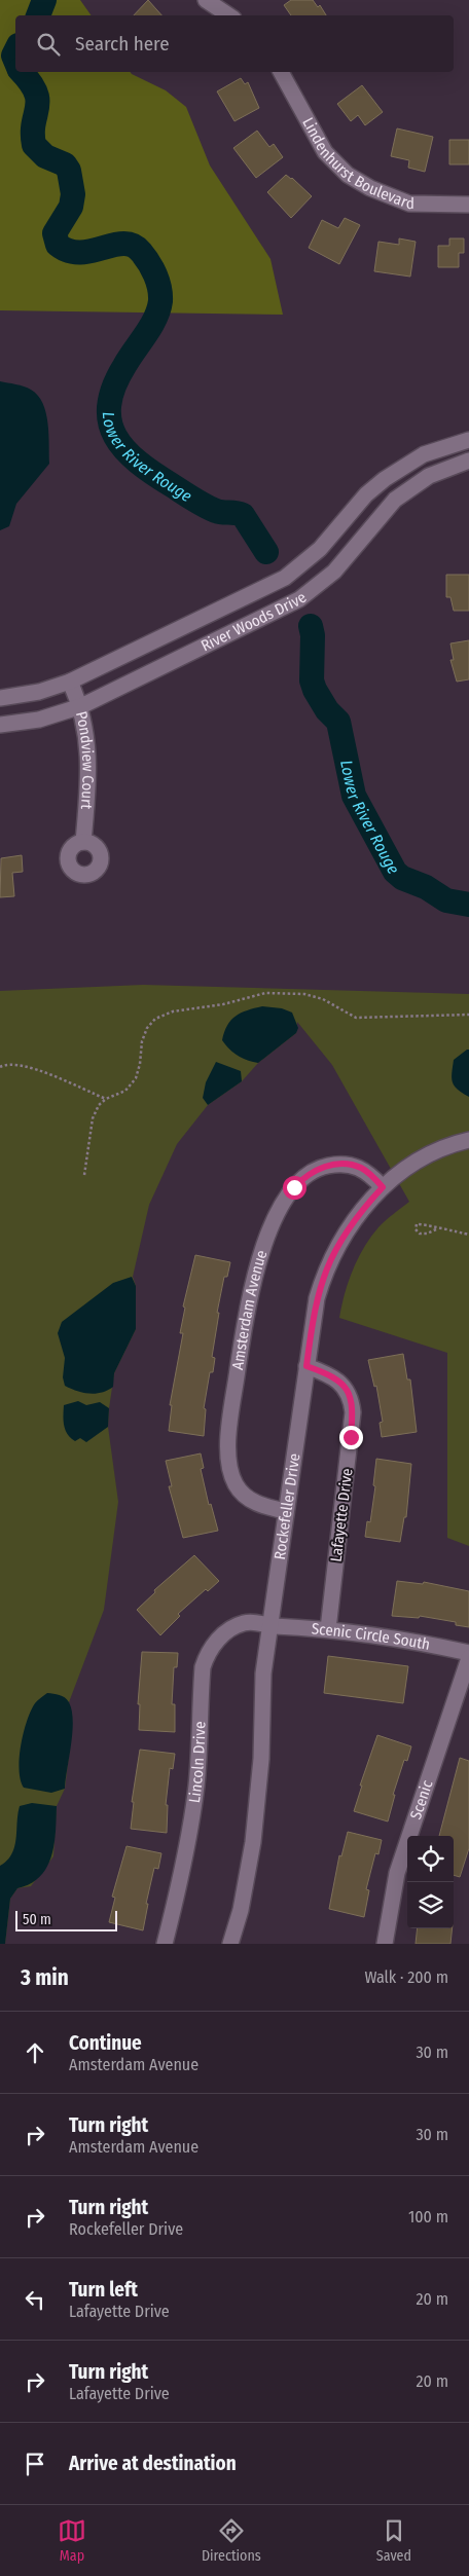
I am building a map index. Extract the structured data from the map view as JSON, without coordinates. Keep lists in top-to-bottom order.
{
  "streets": {
    "street": [
      "Lindenhurst Boulevard",
      "River Woods Drive",
      "Pondview Court",
      "Amsterdam Avenue",
      "Rockefeller Drive",
      "Lafayette Drive",
      "Scenic Circle South",
      "Lincoln Drive",
      "Scenic"
    ]
  },
  "crossings": [
    ["River Woods Drive", "Pondview Court"],
    ["Amsterdam Avenue", "Rockefeller Drive"],
    ["Rockefeller Drive", "Lafayette Drive"],
    ["Rockefeller Drive", "Scenic Circle South"],
    ["Rockefeller Drive", "Lincoln Drive"],
    ["Lafayette Drive", "Scenic Circle South"],
    ["Scenic Circle South", "Lincoln Drive"]
  ],
  "water": ["Lower River Rouge"],
  "scale_bar": "50 m",
  "page": {
    "search": "Search here",
    "scale": "50 m",
    "heading": ["3 min", "Walk · 200 m"],
    "list": [
      ["Continue", "Amsterdam Avenue", "30 m"],
      ["Turn right", "Amsterdam Avenue", "30 m"],
      ["Turn right", "Rockefeller Drive", "100 m"],
      ["Turn left", "Lafayette Drive", "20 m"],
      ["Turn right", "Lafayette Drive", "20 m"],
      "Arrive at destination"
    ],
    "nav": ["Map", "Directions", "Saved"]
  }
}
